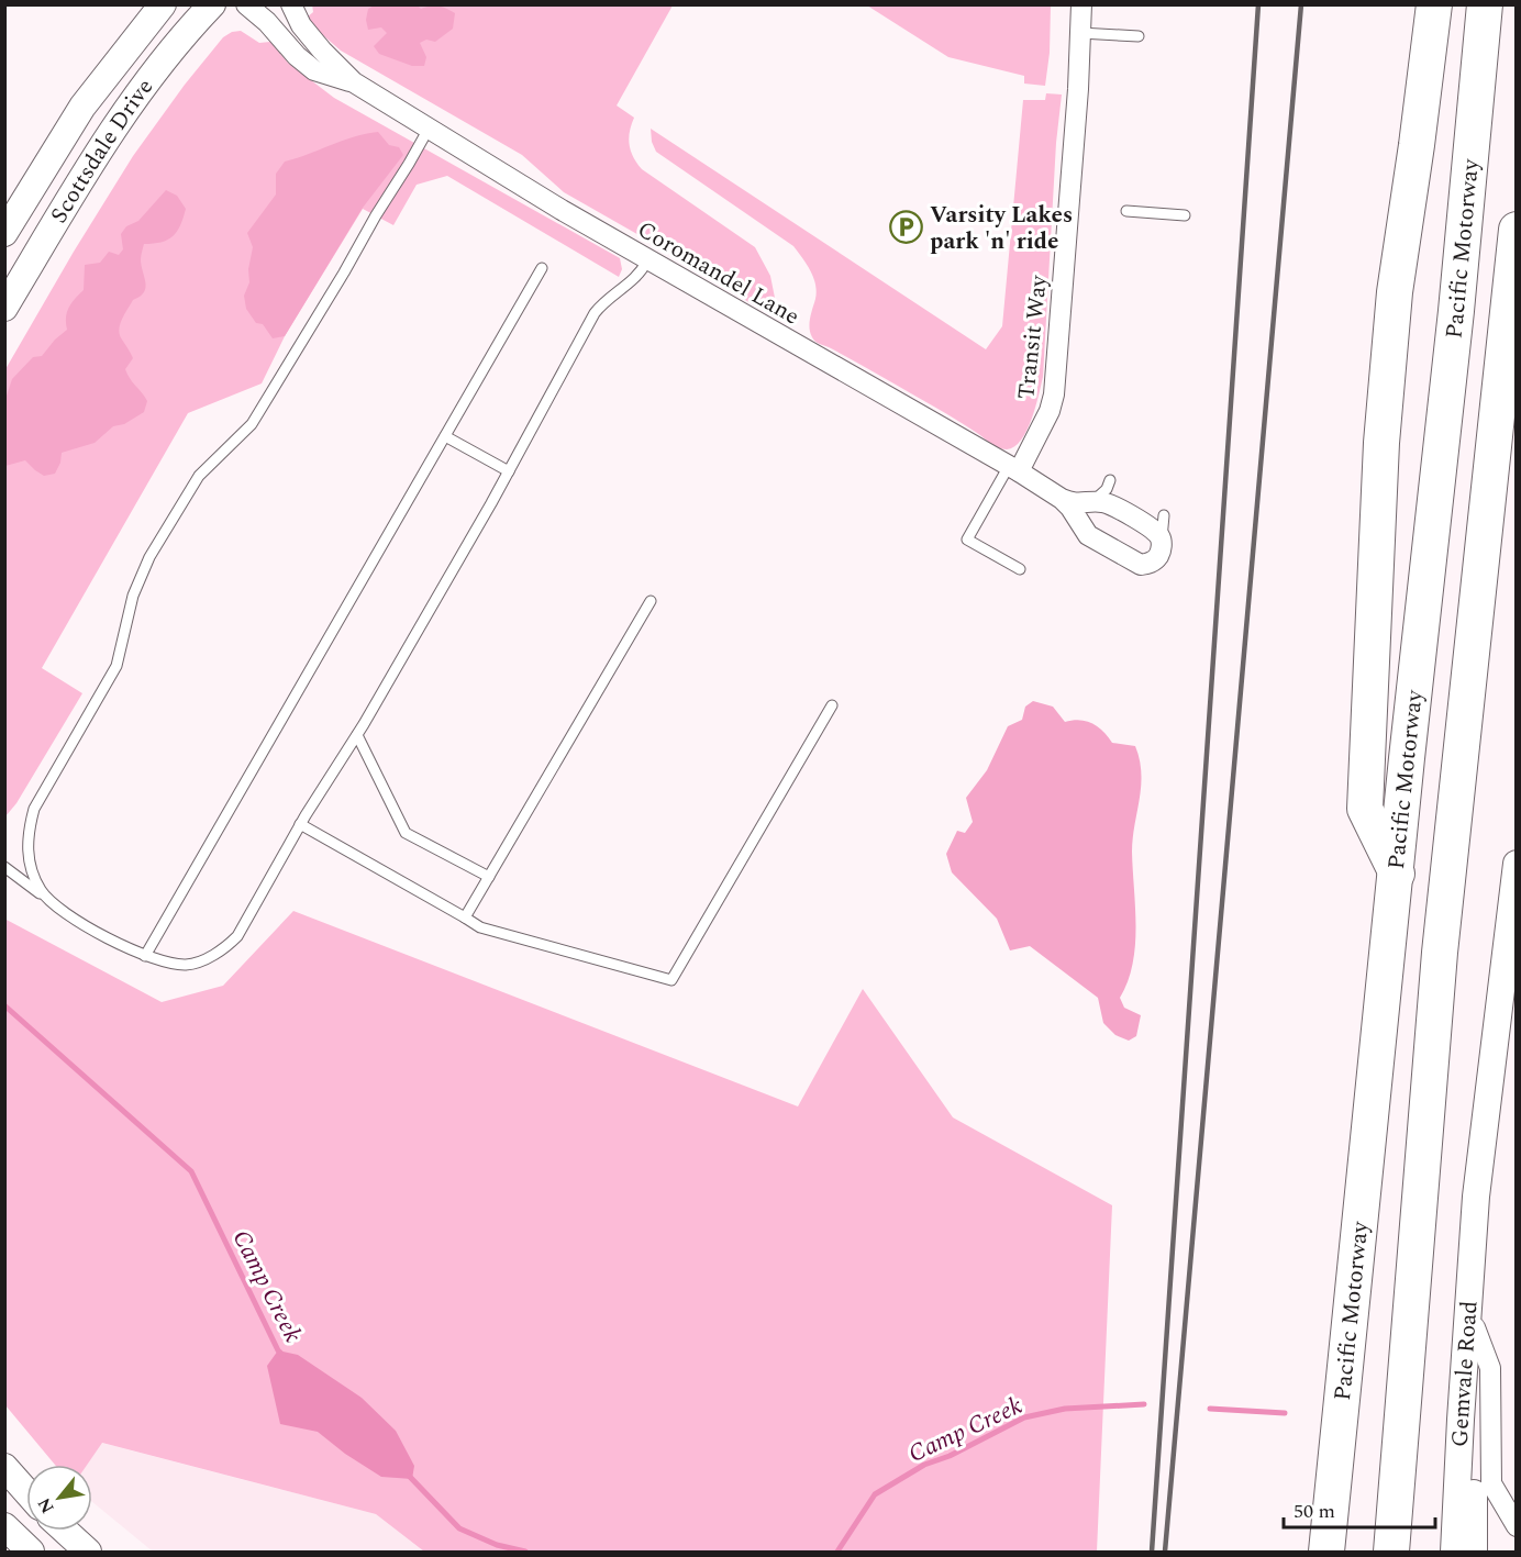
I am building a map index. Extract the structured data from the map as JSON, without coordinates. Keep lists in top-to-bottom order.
{
  "streets": {
    "highway": ["Pacific Motorway"],
    "main road": ["Scottsdale Drive", "Gemvale Road"],
    "street": ["Coromandel Lane", "Transit Way"]
  },
  "crossings": [
    ["Coromandel Lane", "Transit Way"]
  ],
  "water": ["Camp Creek"],
  "places": {
    "parking": ["Varsity Lakes park 'n' ride"]
  },
  "scale_bar": "50 m",
  "north": "bottom left"
}
